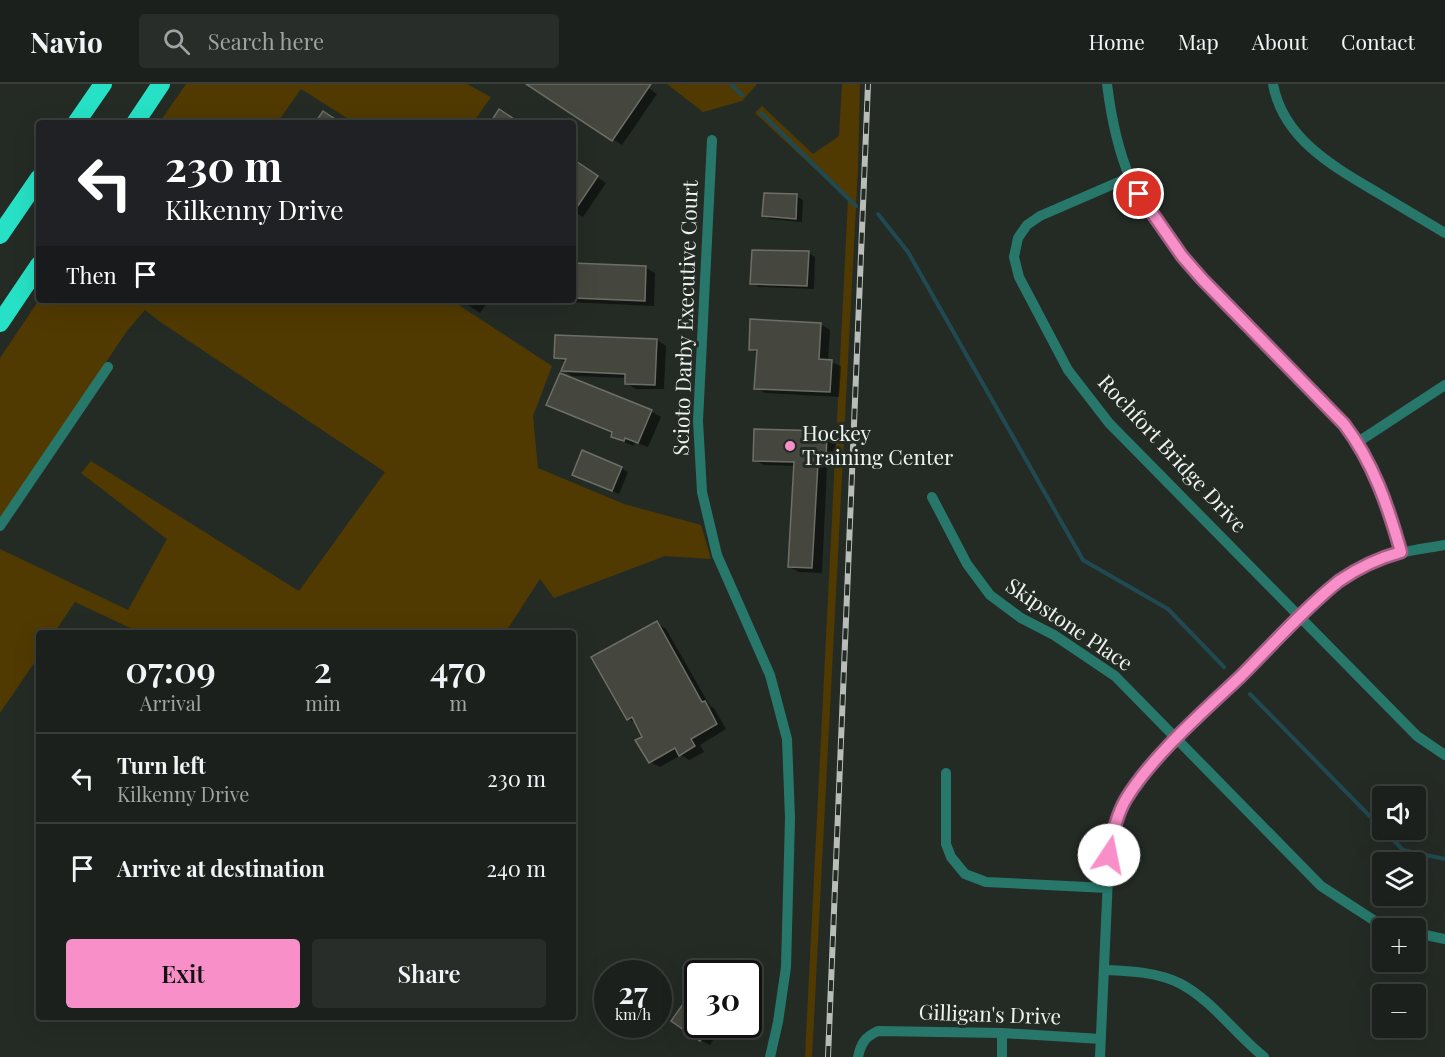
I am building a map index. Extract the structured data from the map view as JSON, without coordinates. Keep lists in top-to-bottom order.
{
  "streets": {
    "street": [
      "Scioto Darby Executive Court",
      "Rochfort Bridge Drive",
      "Skipstone Place",
      "Gilligan's Drive"
    ]
  },
  "places": ["Hockey Training Center"],
  "page": {
    "header": "Navio",
    "search": "Search here",
    "nav": [
      "Home",
      "Map",
      "About",
      "Contact"
    ],
    "turn": ["230 m", "Kilkenny Drive"],
    "then": "Then",
    "eta": [
      "07:09",
      "Arrival",
      "2",
      "min",
      "470",
      "m"
    ],
    "list": [
      {
        "name": "Turn left",
        "note": "Kilkenny Drive",
        "value": "230 m"
      },
      {
        "name": "Arrive at destination",
        "value": "240 m"
      }
    ],
    "map_buttons": ["+", "−"],
    "buttons": ["Exit", "Share"],
    "speed": "27 km/h",
    "limit": "30"
  }
}
